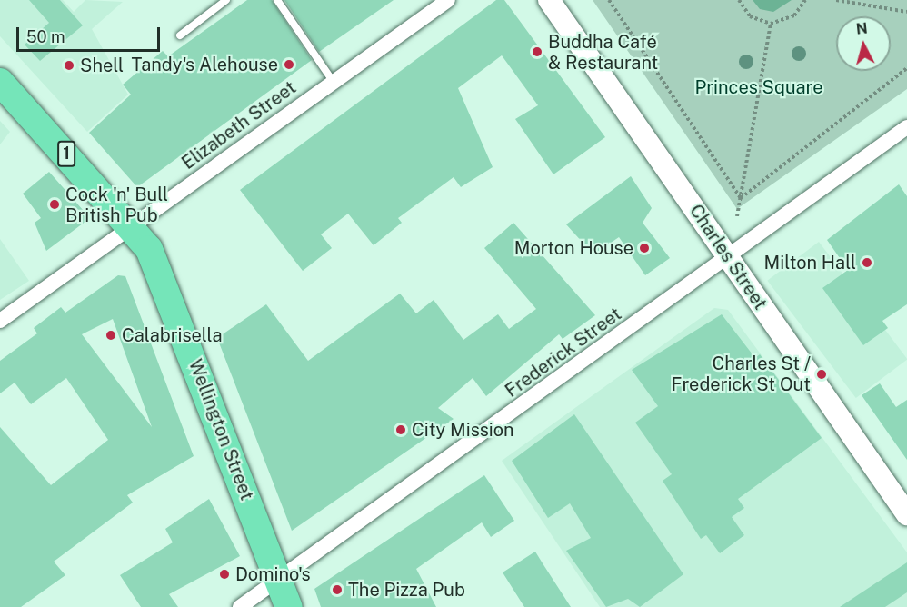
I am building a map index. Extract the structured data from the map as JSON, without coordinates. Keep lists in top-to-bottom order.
{
  "streets": {
    "highway": ["1", "Wellington Street"],
    "street": ["Elizabeth Street", "Charles Street", "Frederick Street"]
  },
  "crossings": [
    ["Elizabeth Street", "Wellington Street"],
    ["Charles Street", "Frederick Street"],
    ["Frederick Street", "Wellington Street"]
  ],
  "parks": ["Princes Square"],
  "places": [
    "Buddha Café & Restaurant",
    "Tandy's Alehouse",
    "Shell",
    "Cock 'n' Bull British Pub",
    "Morton House",
    "Milton Hall",
    "Calabrisella",
    "Charles St / Frederick St Out",
    "City Mission",
    "Domino's",
    "The Pizza Pub"
  ],
  "scale_bar": "50 m",
  "north": "top"
}
